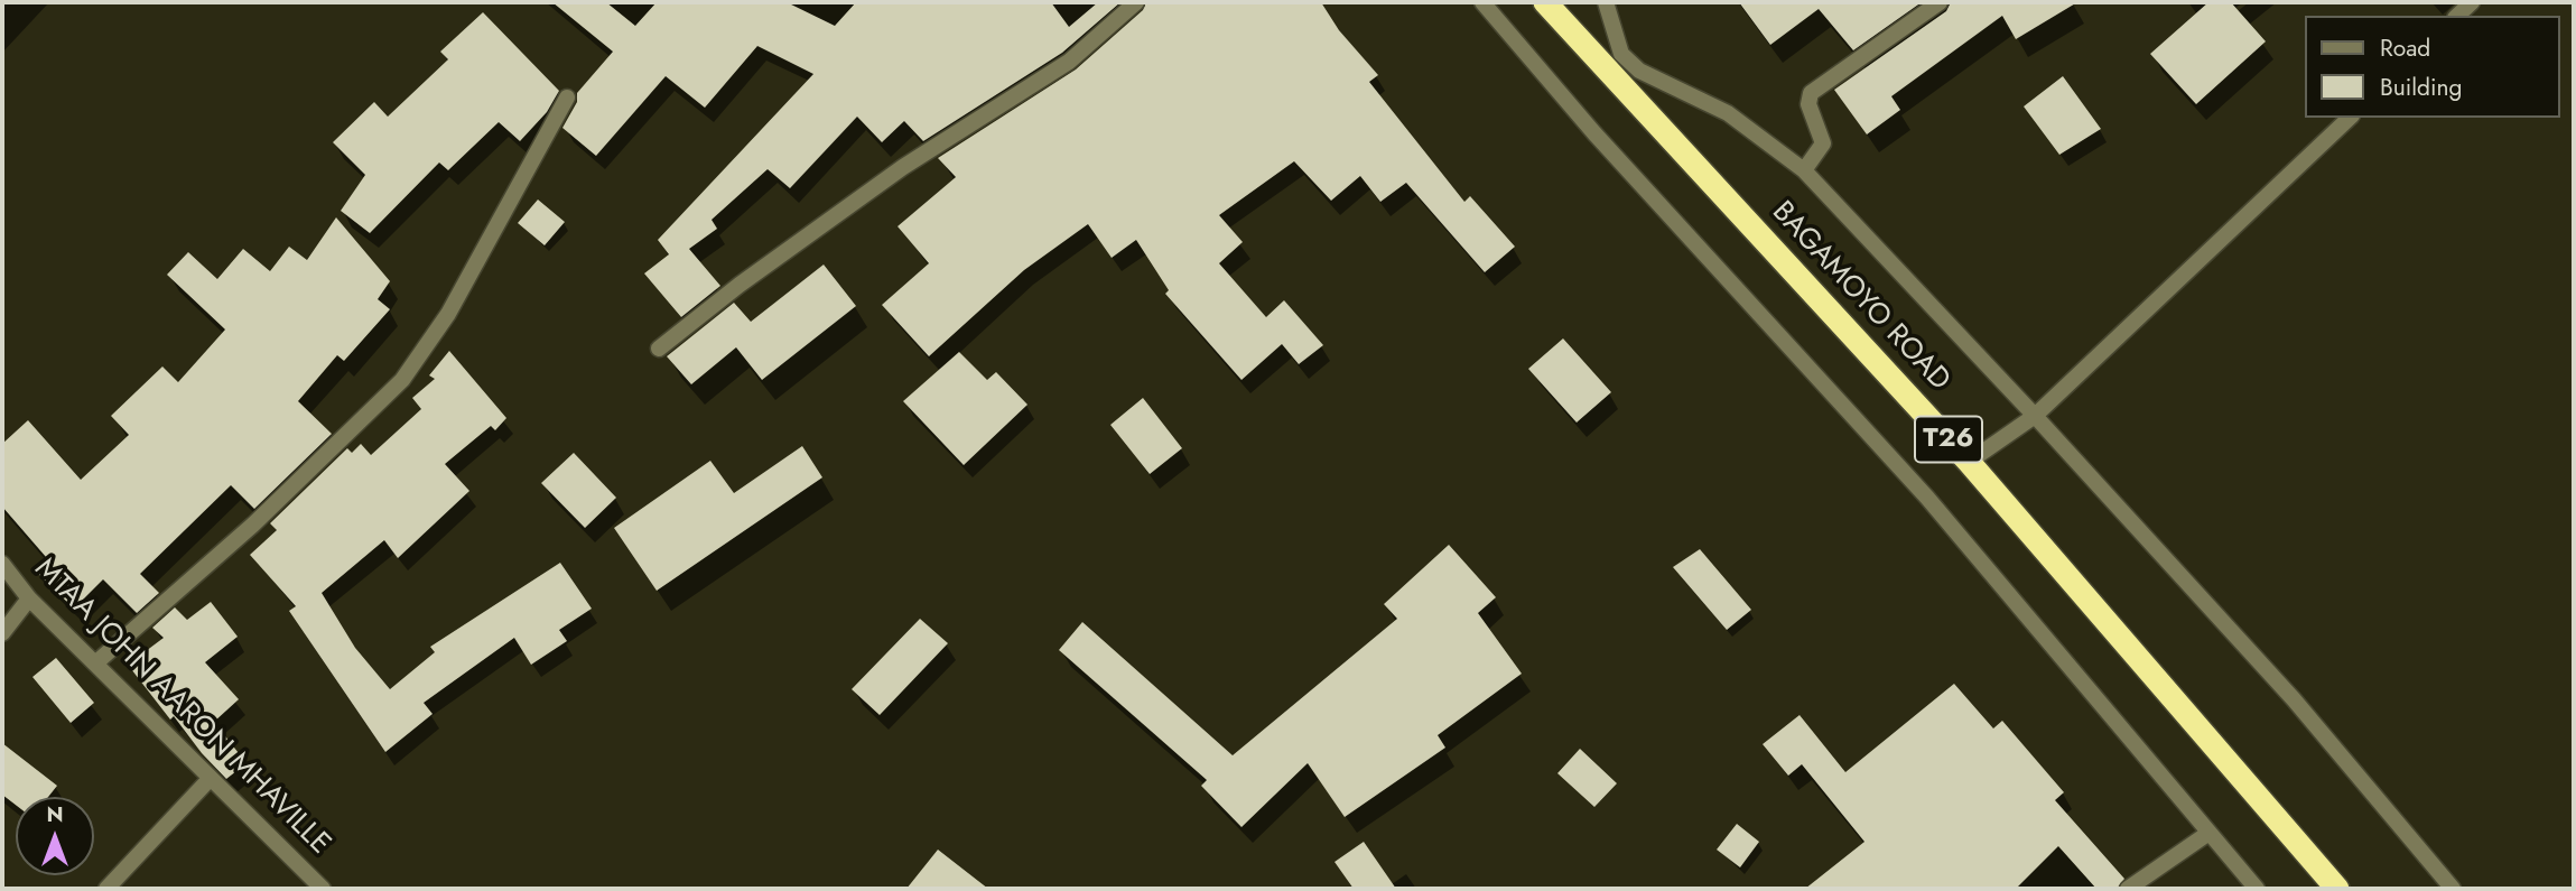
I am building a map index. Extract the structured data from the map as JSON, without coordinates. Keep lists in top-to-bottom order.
{
  "streets": {
    "highway": ["BAGAMOYO ROAD", "T26"],
    "street": ["MTAA JOHN AARON MHAVILLE"]
  },
  "legend": ["Road", "Building"],
  "north": "top"
}
